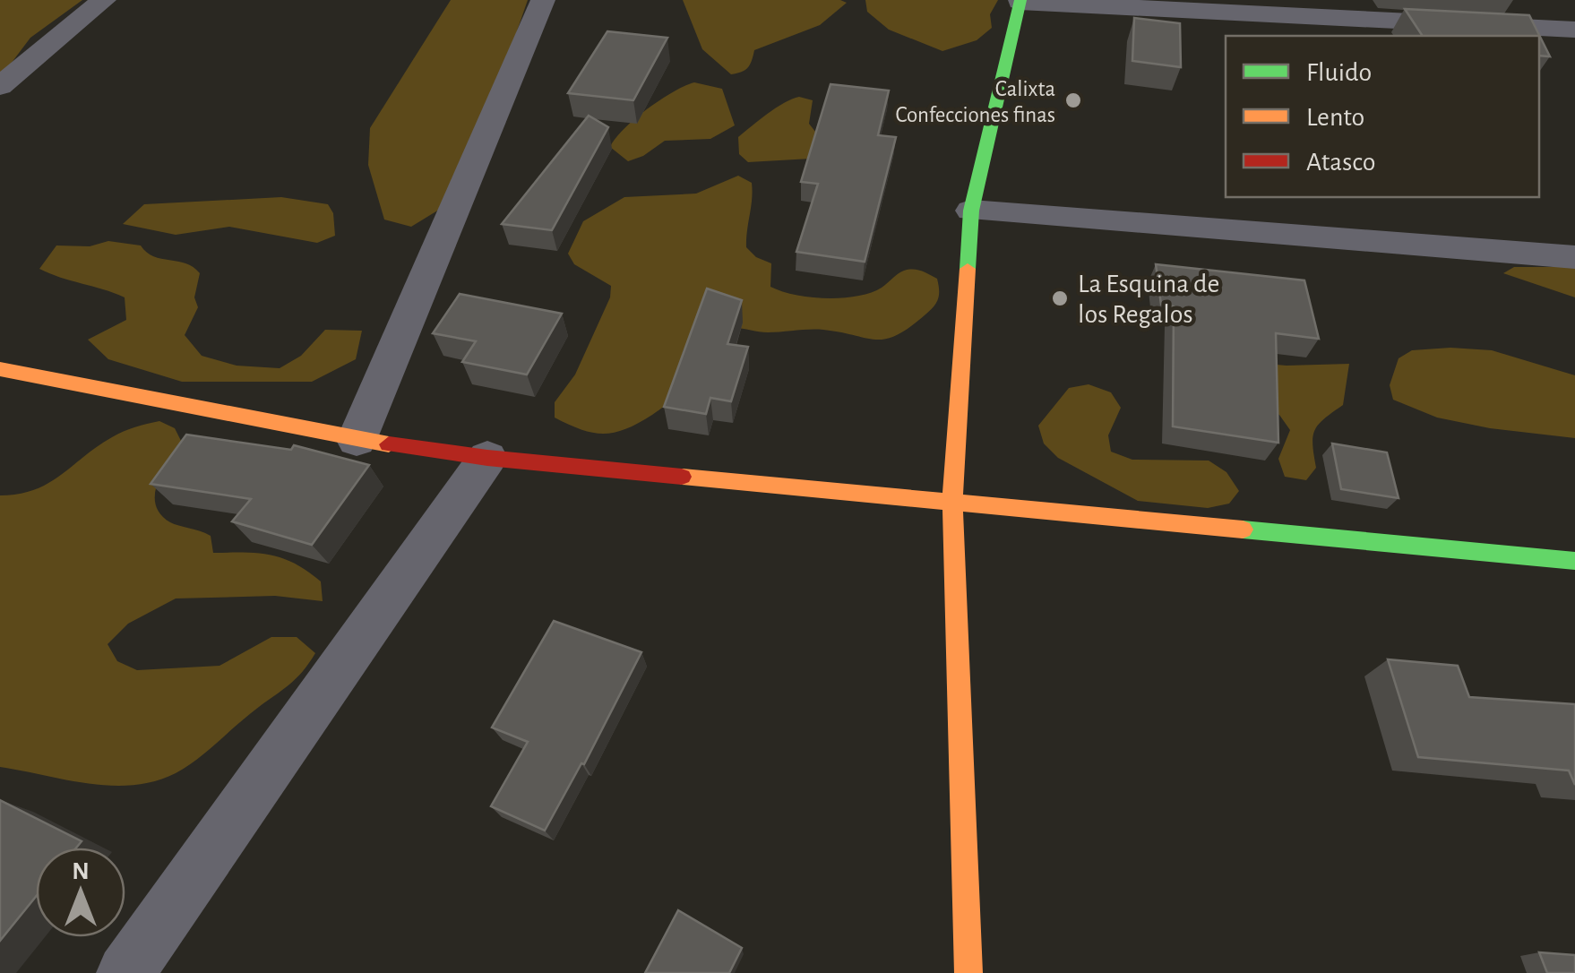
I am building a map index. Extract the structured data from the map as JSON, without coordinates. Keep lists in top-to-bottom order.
{
  "places": ["Calixta Confecciones finas", "La Esquina de los Regalos"],
  "legend": ["Fluido", "Lento", "Atasco"],
  "north": "top"
}
